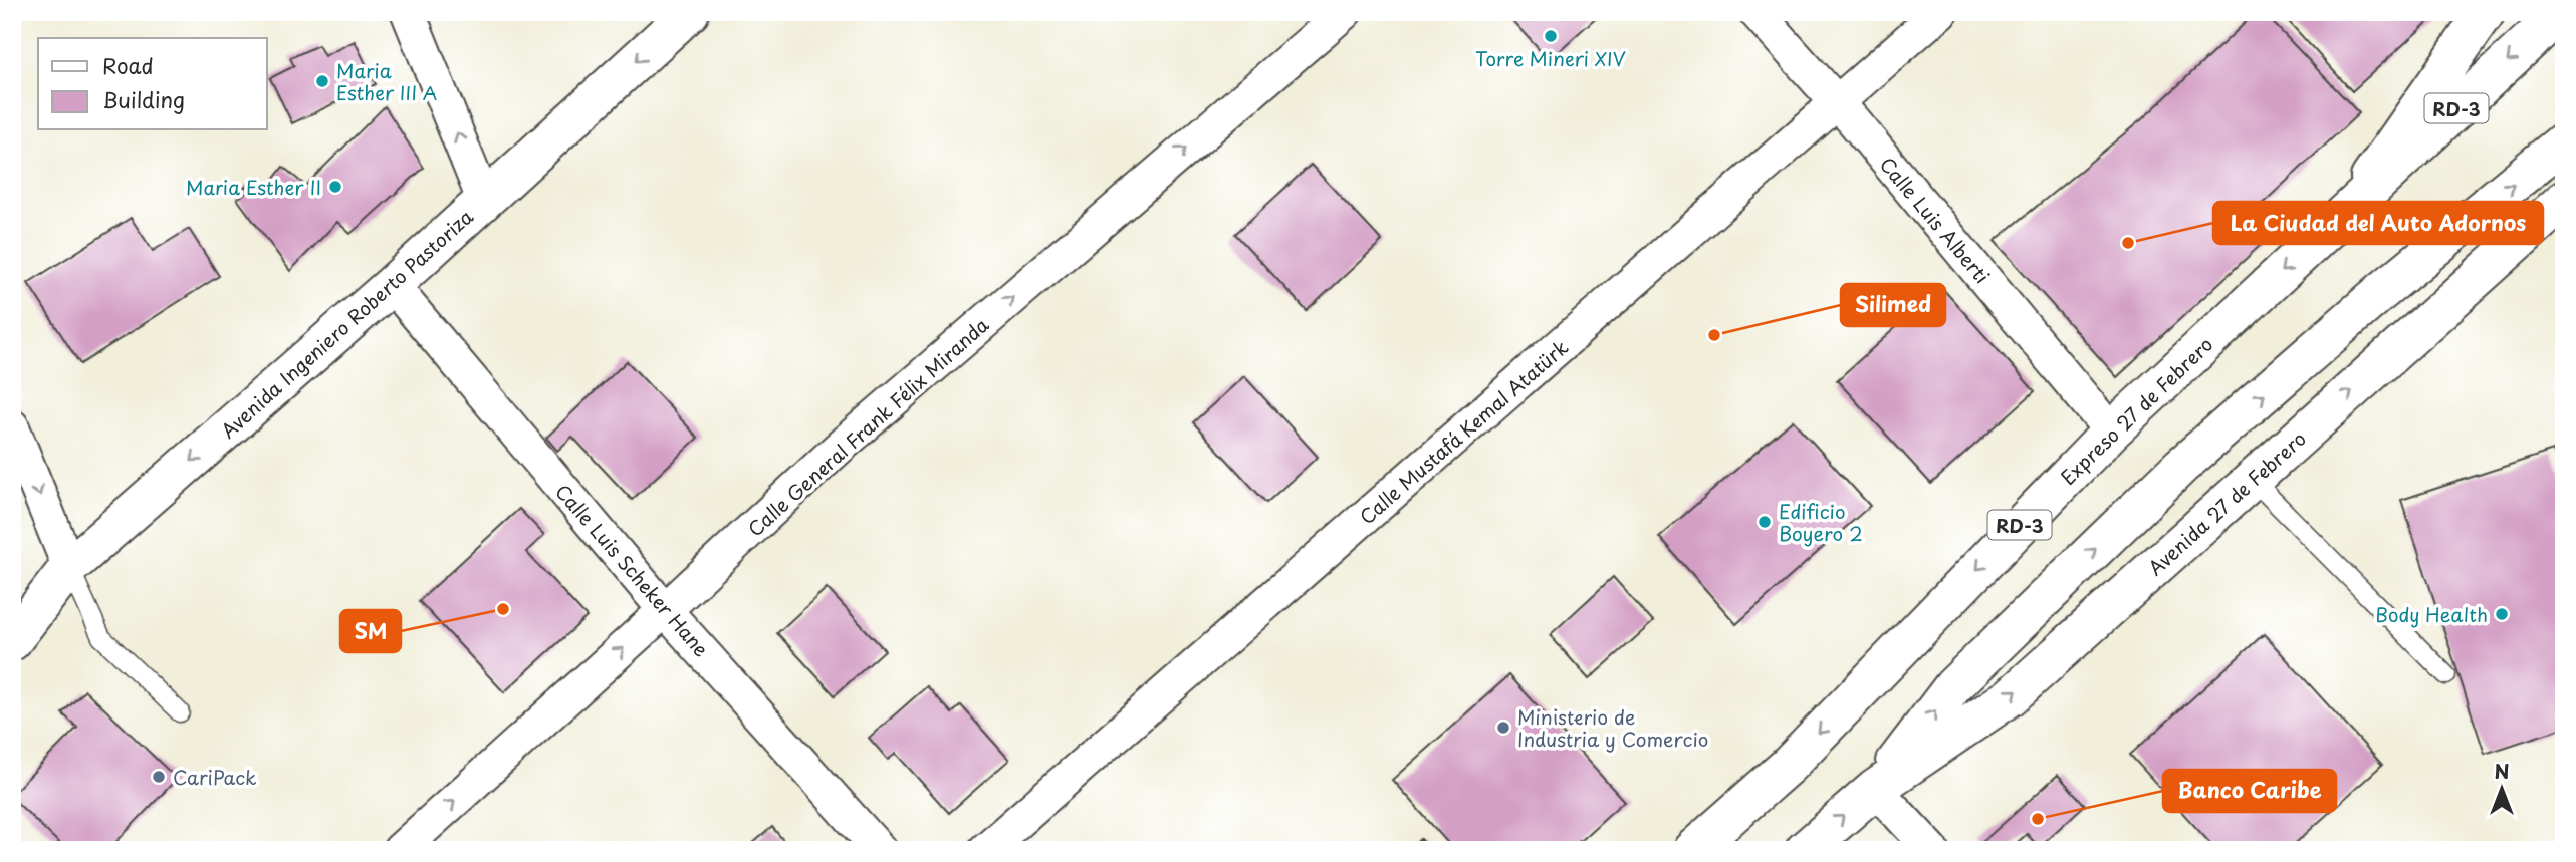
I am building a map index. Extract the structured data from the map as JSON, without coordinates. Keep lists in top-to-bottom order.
{
  "streets": {
    "main road": [
      "RD-3",
      "Avenida Ingeniero Roberto Pastoriza",
      "Expreso 27 de Febrero",
      "Avenida 27 de Febrero"
    ],
    "street": [
      "Calle Luis Alberti",
      "Calle General Frank Félix Miranda",
      "Calle Mustafá Kemal Atatürk",
      "Calle Luis Scheker Hane"
    ]
  },
  "crossings": [
    ["Calle Luis Alberti", "Expreso 27 de Febrero"],
    ["Calle Luis Alberti", "Calle Mustafá Kemal Atatürk"],
    ["Avenida Ingeniero Roberto Pastoriza", "Calle Luis Scheker Hane"],
    ["Calle General Frank Félix Miranda", "Calle Luis Scheker Hane"]
  ],
  "one_way": ["Avenida Ingeniero Roberto Pastoriza", "Calle General Frank Félix Miranda"],
  "places": [
    "Torre Mineri XIV",
    "Maria Esther III A",
    "Maria Esther II",
    "La Ciudad del Auto Adornos",
    "Silimed",
    "Edificio Boyero 2",
    "SM",
    "Body Health",
    "Ministerio de Industria y Comercio",
    "CariPack",
    "Banco Caribe"
  ],
  "legend": ["Road", "Building"],
  "north": "top"
}
